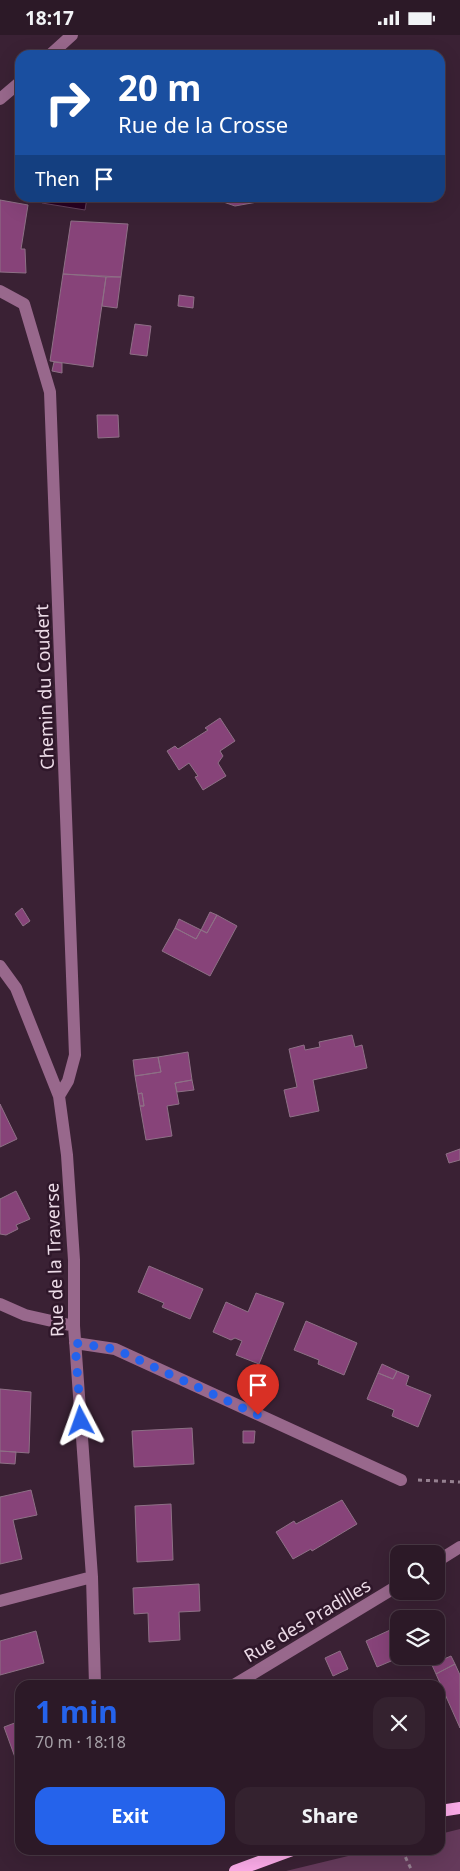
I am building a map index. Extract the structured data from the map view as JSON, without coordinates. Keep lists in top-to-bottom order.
{
  "streets": {
    "street": ["Chemin du Coudert", "Rue de la Traverse", "Rue des Pradilles"]
  },
  "crossings": [
    ["Chemin du Coudert", "Rue de la Traverse"]
  ],
  "page": {
    "status": "18:17",
    "turn": ["20 m", "Rue de la Crosse"],
    "then": "Then",
    "heading": ["1 min", "70 m · 18:18"],
    "buttons": ["Exit", "Share"]
  }
}
